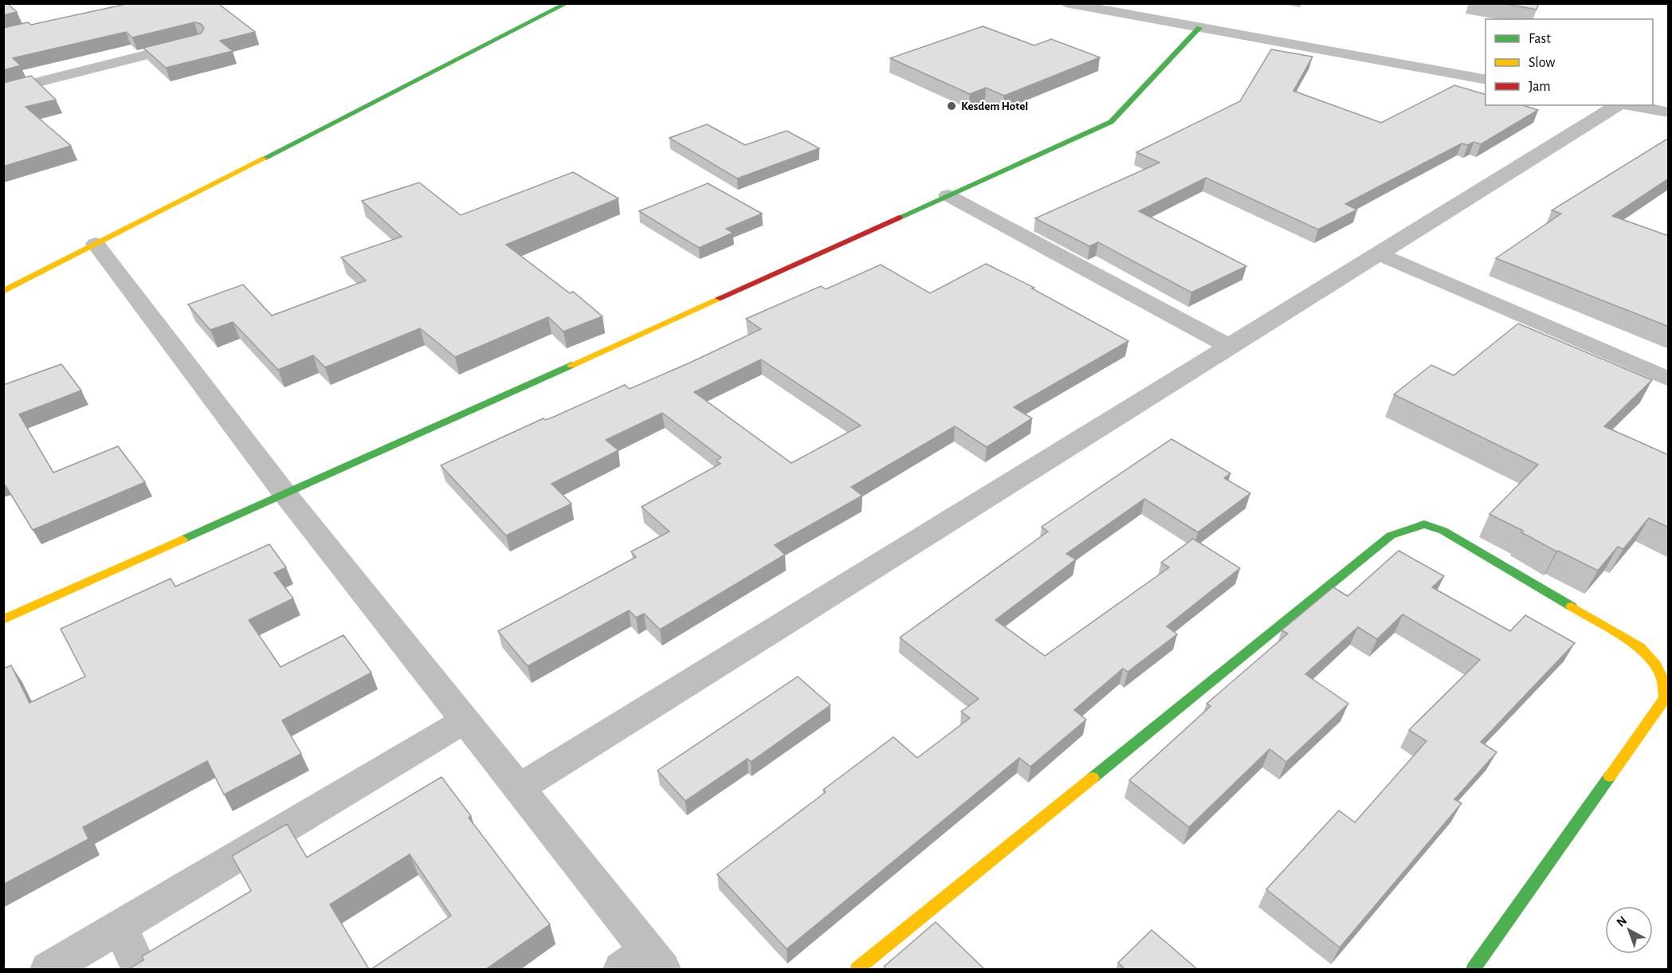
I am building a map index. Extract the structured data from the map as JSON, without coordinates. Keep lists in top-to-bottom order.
{
  "places": ["Kesdem Hotel"],
  "legend": ["Fast", "Slow", "Jam"],
  "north": "top left"
}
